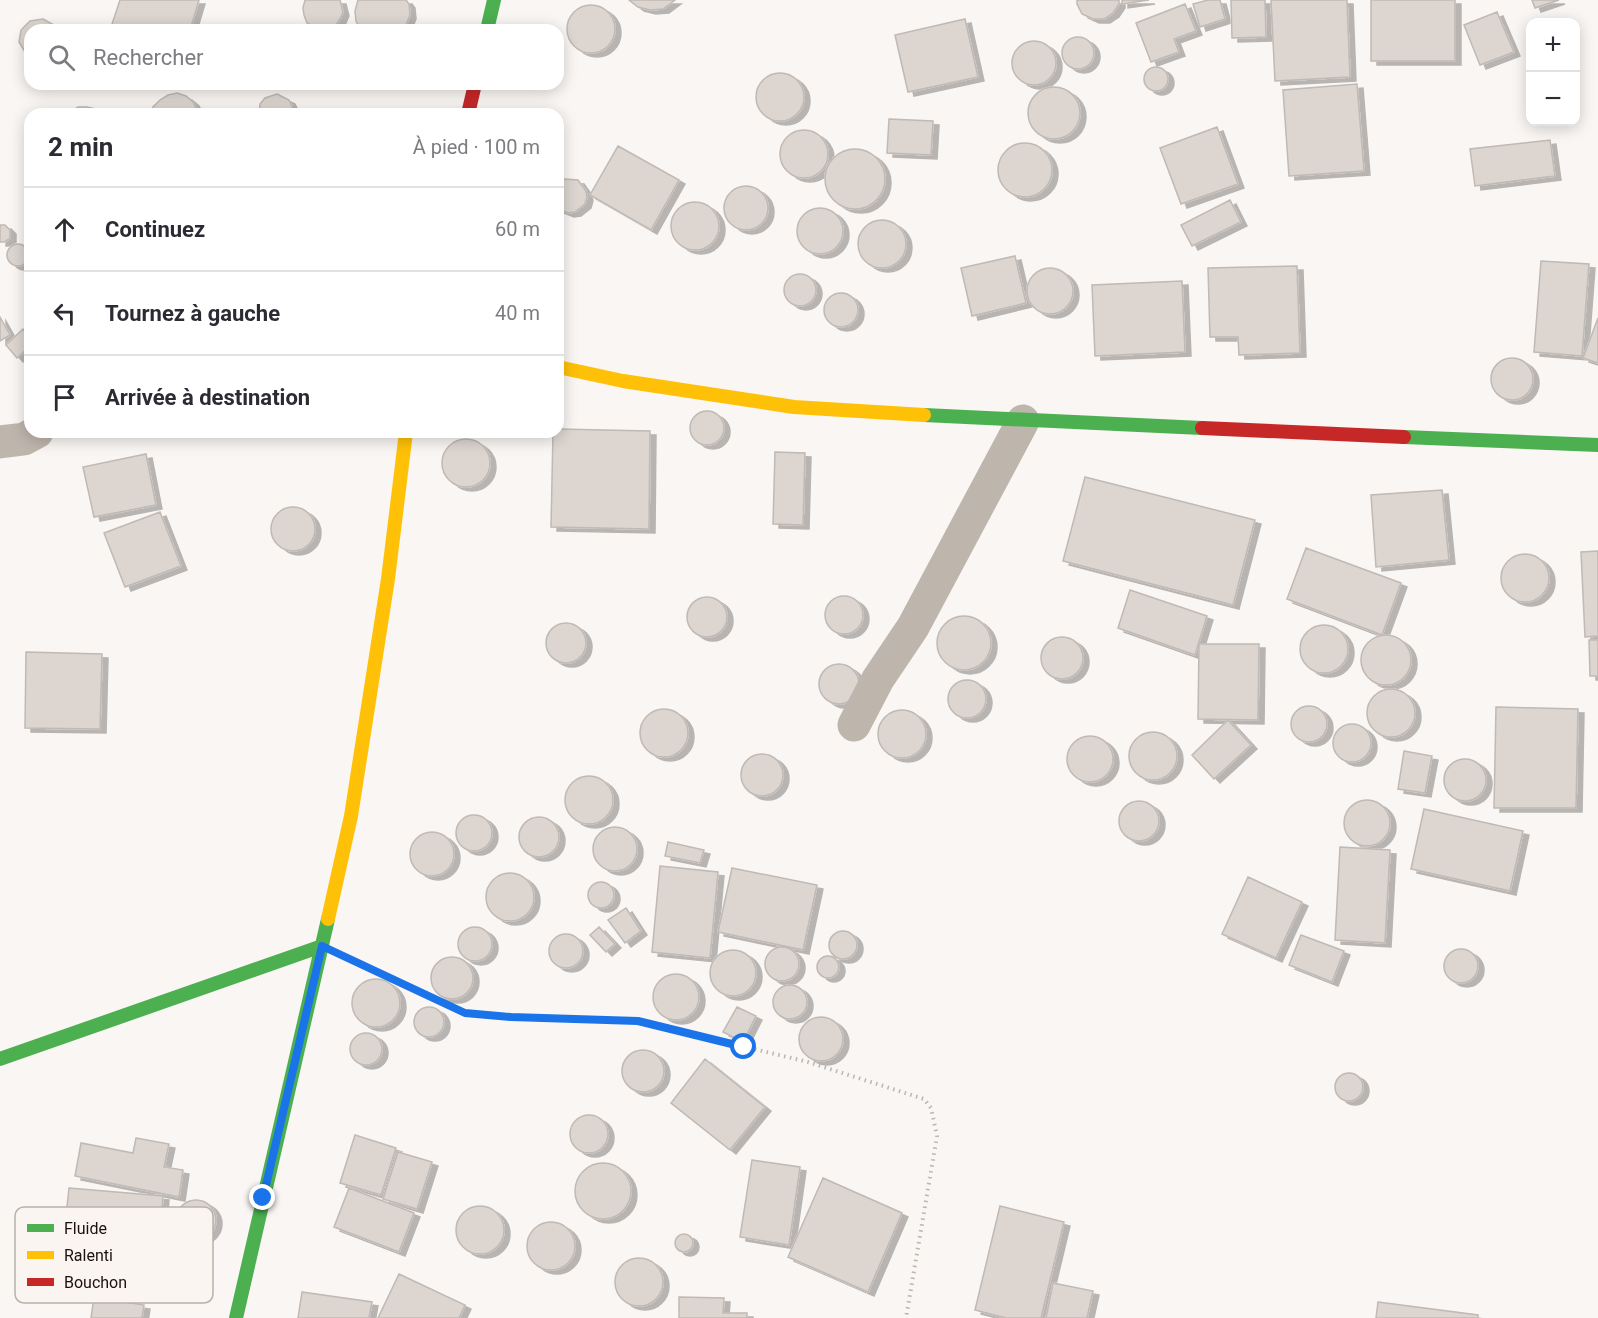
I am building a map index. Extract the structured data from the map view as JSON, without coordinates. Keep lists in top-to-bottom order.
{
  "legend": ["Fluide", "Ralenti", "Bouchon"],
  "page": {
    "map_buttons": ["+", "−"],
    "search": "Rechercher",
    "heading": ["2 min", "À pied · 100 m"],
    "list": [
      ["Continuez", "60 m"],
      ["Tournez à gauche", "40 m"],
      "Arrivée à destination"
    ]
  }
}
